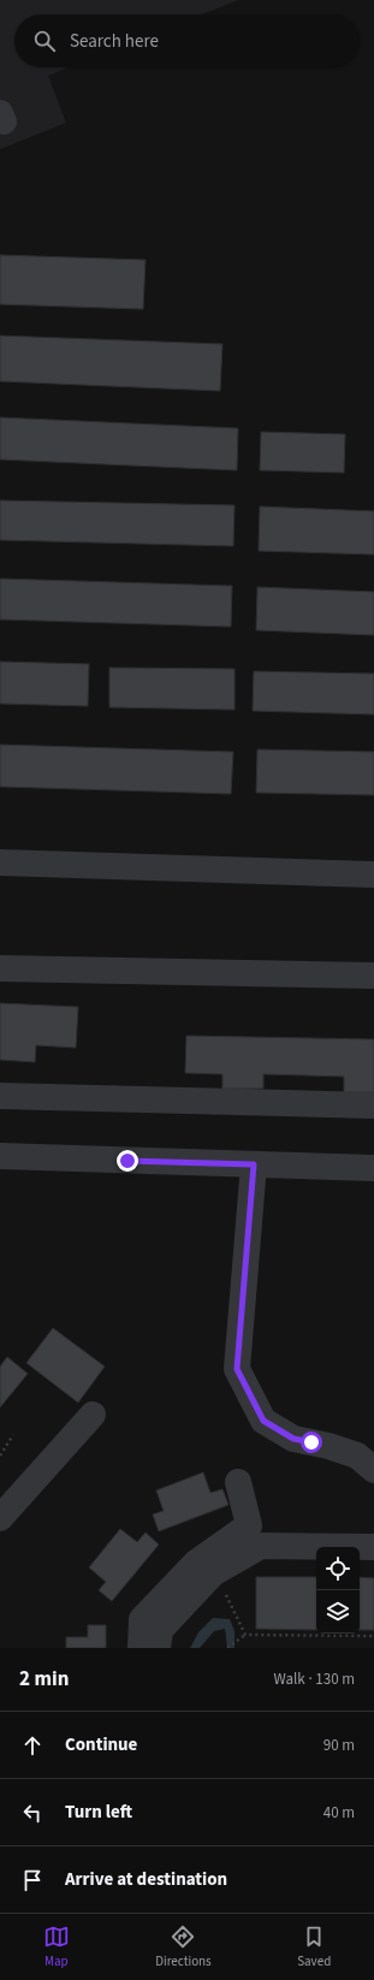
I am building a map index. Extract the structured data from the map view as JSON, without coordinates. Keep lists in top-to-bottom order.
{
  "page": {
    "search": "Search here",
    "heading": ["2 min", "Walk · 130 m"],
    "list": [
      ["Continue", "90 m"],
      ["Turn left", "40 m"],
      "Arrive at destination"
    ],
    "nav": ["Map", "Directions", "Saved"]
  }
}
